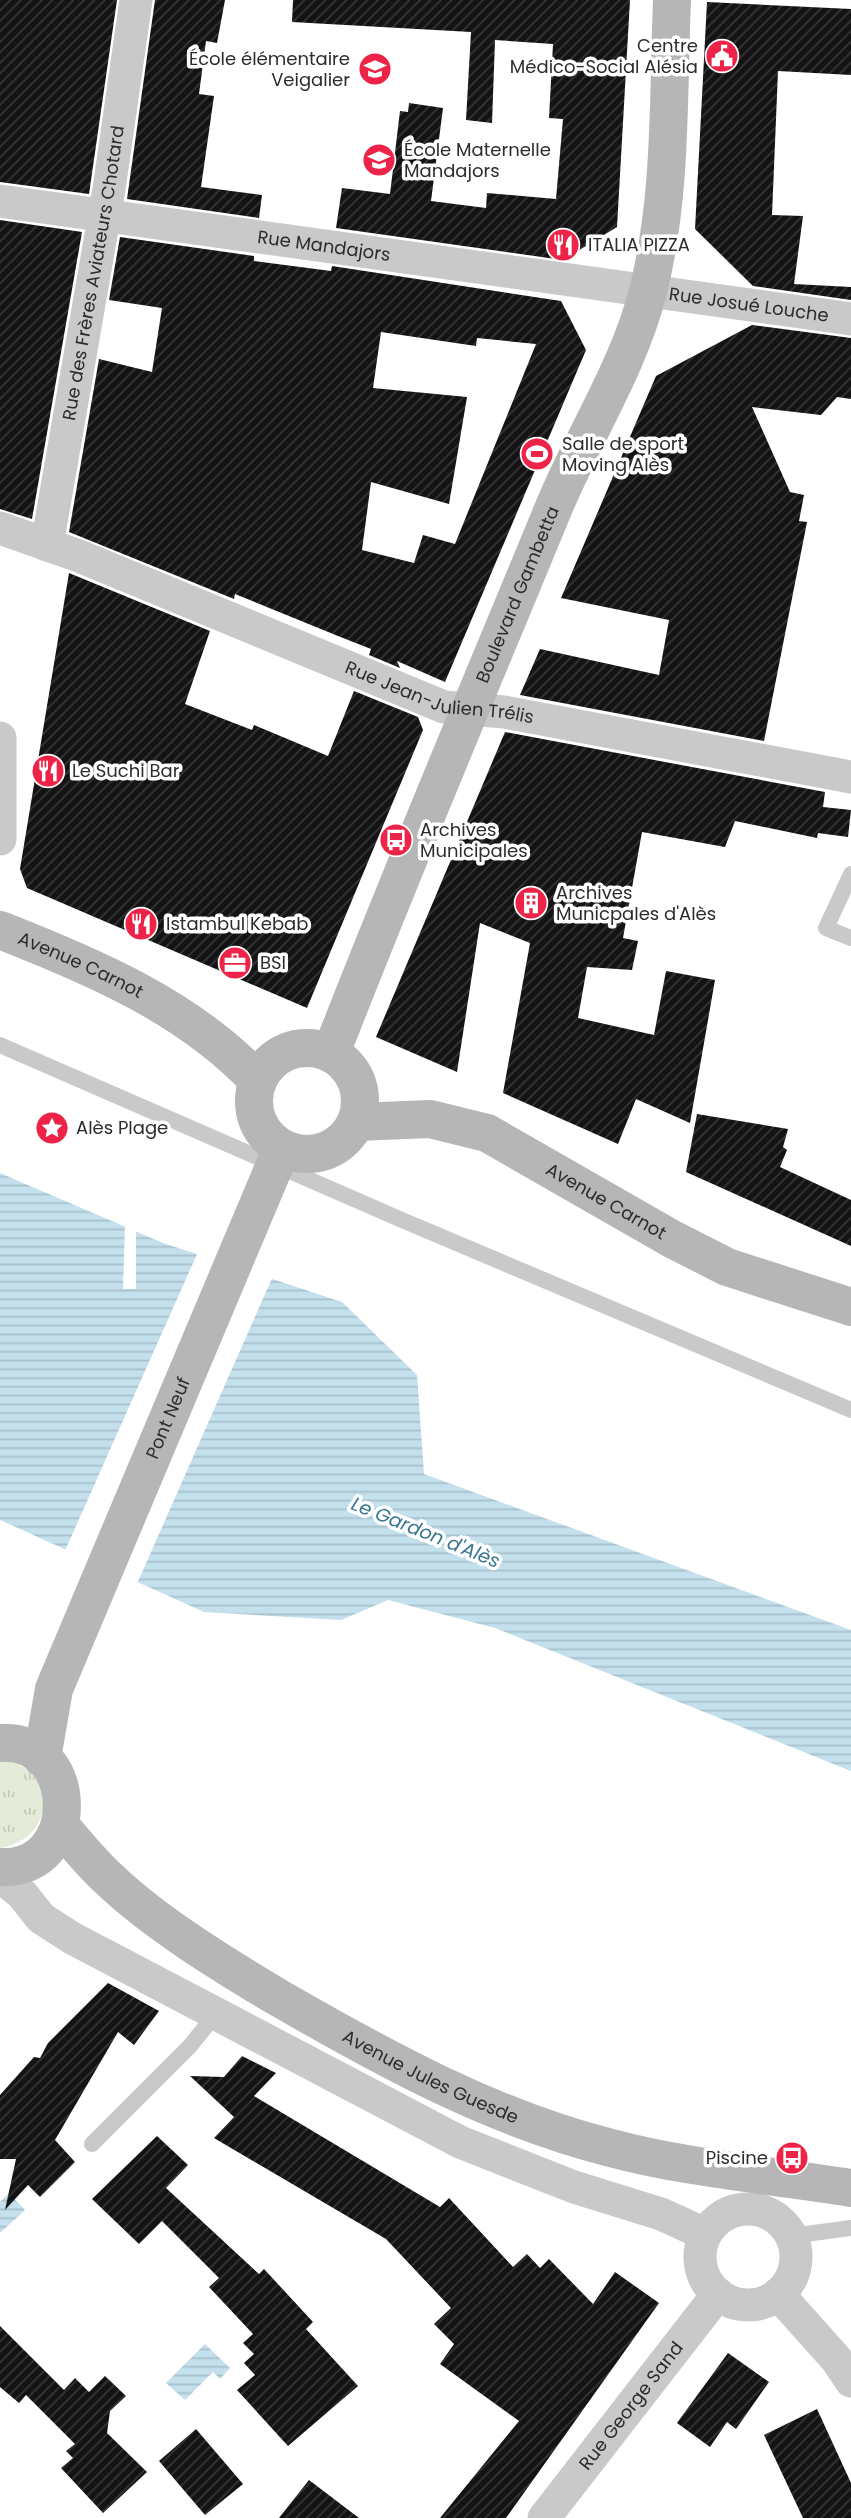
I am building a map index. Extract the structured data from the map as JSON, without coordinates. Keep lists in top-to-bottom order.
{
  "streets": {
    "main road": [
      "Boulevard Gambetta",
      "Avenue Carnot",
      "Pont Neuf",
      "Avenue Jules Guesde"
    ],
    "street": [
      "Rue Mandajors",
      "Rue des Frères Aviateurs Chotard",
      "Rue Josué Louche",
      "Rue Jean-Julien Trélis",
      "Rue George Sand"
    ]
  },
  "crossings": [
    ["Rue Mandajors", "Rue des Frères Aviateurs Chotard"],
    ["Rue Mandajors", "Rue Josué Louche"],
    ["Rue Mandajors", "Boulevard Gambetta"],
    ["Rue des Frères Aviateurs Chotard", "Rue Jean-Julien Trélis"],
    ["Rue Josué Louche", "Boulevard Gambetta"],
    ["Boulevard Gambetta", "Rue Jean-Julien Trélis"],
    ["Boulevard Gambetta", "Avenue Carnot"],
    ["Boulevard Gambetta", "Pont Neuf"],
    ["Avenue Carnot", "Pont Neuf"]
  ],
  "water": ["Le Gardon d'Alès"],
  "places": {
    "public building": ["Centre Médico-Social Alésia"],
    "school or university": ["École élémentaire Veigalier", "École Maternelle Mandajors"],
    "restaurant": ["ITALIA PIZZA", "Le Suchi Bar", "Istambul Kebab"],
    "sports": ["Salle de sport Moving Alès"],
    "bus stop": ["Archives Municipales", "Piscine"],
    "building": ["Archives Municpales d'Alès"],
    "office": ["BSI"],
    "place": ["Alès Plage"]
  }
}
